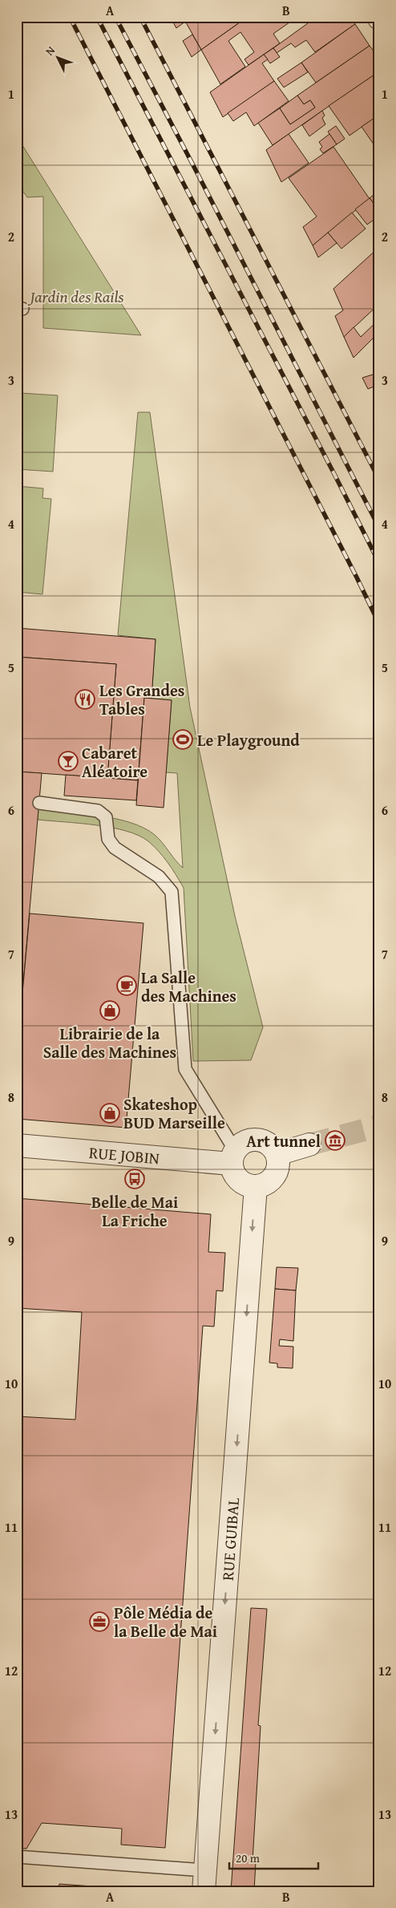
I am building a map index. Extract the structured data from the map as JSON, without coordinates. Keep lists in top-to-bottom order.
{
  "streets": {
    "street": ["RUE JOBIN", "RUE GUIBAL"]
  },
  "crossings": [
    ["RUE JOBIN", "RUE GUIBAL"]
  ],
  "one_way": ["RUE GUIBAL"],
  "parks": ["Jardin des Rails"],
  "places": {
    "restaurant": ["Les Grandes Tables"],
    "sports": ["Le Playground"],
    "bar": ["Cabaret Aléatoire"],
    "cafe": ["La Salle des Machines"],
    "shop": ["Librairie de la Salle des Machines", "Skateshop BUD Marseille"],
    "museum": ["Art tunnel"],
    "bus stop": ["Belle de Mai La Friche"],
    "office": ["Pôle Média de la Belle de Mai"]
  },
  "scale_bar": "20 m",
  "north": "top left",
  "grid": {
    "columns": ["A", "B"],
    "rows": [
      "1",
      "2",
      "3",
      "4",
      "5",
      "6",
      "7",
      "8",
      "9",
      "10",
      "11",
      "12",
      "13"
    ]
  }
}
